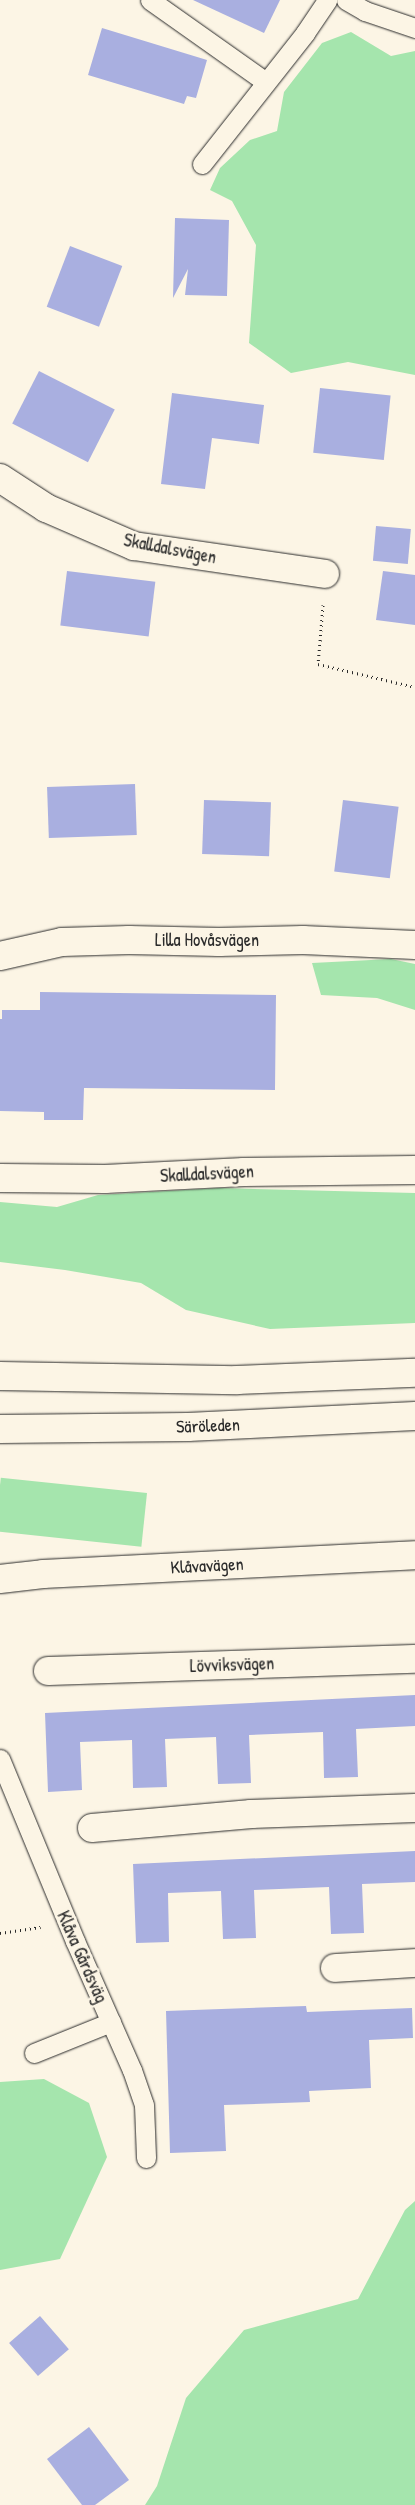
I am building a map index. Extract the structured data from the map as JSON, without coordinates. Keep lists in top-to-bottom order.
{
  "streets": {
    "street": [
      "Skalldalsvägen",
      "Lilla Hovåsvägen",
      "Säröleden",
      "Klåvavägen",
      "Lövviksvägen"
    ],
    "lane": ["Klåva Gårdsväg"]
  }
}
